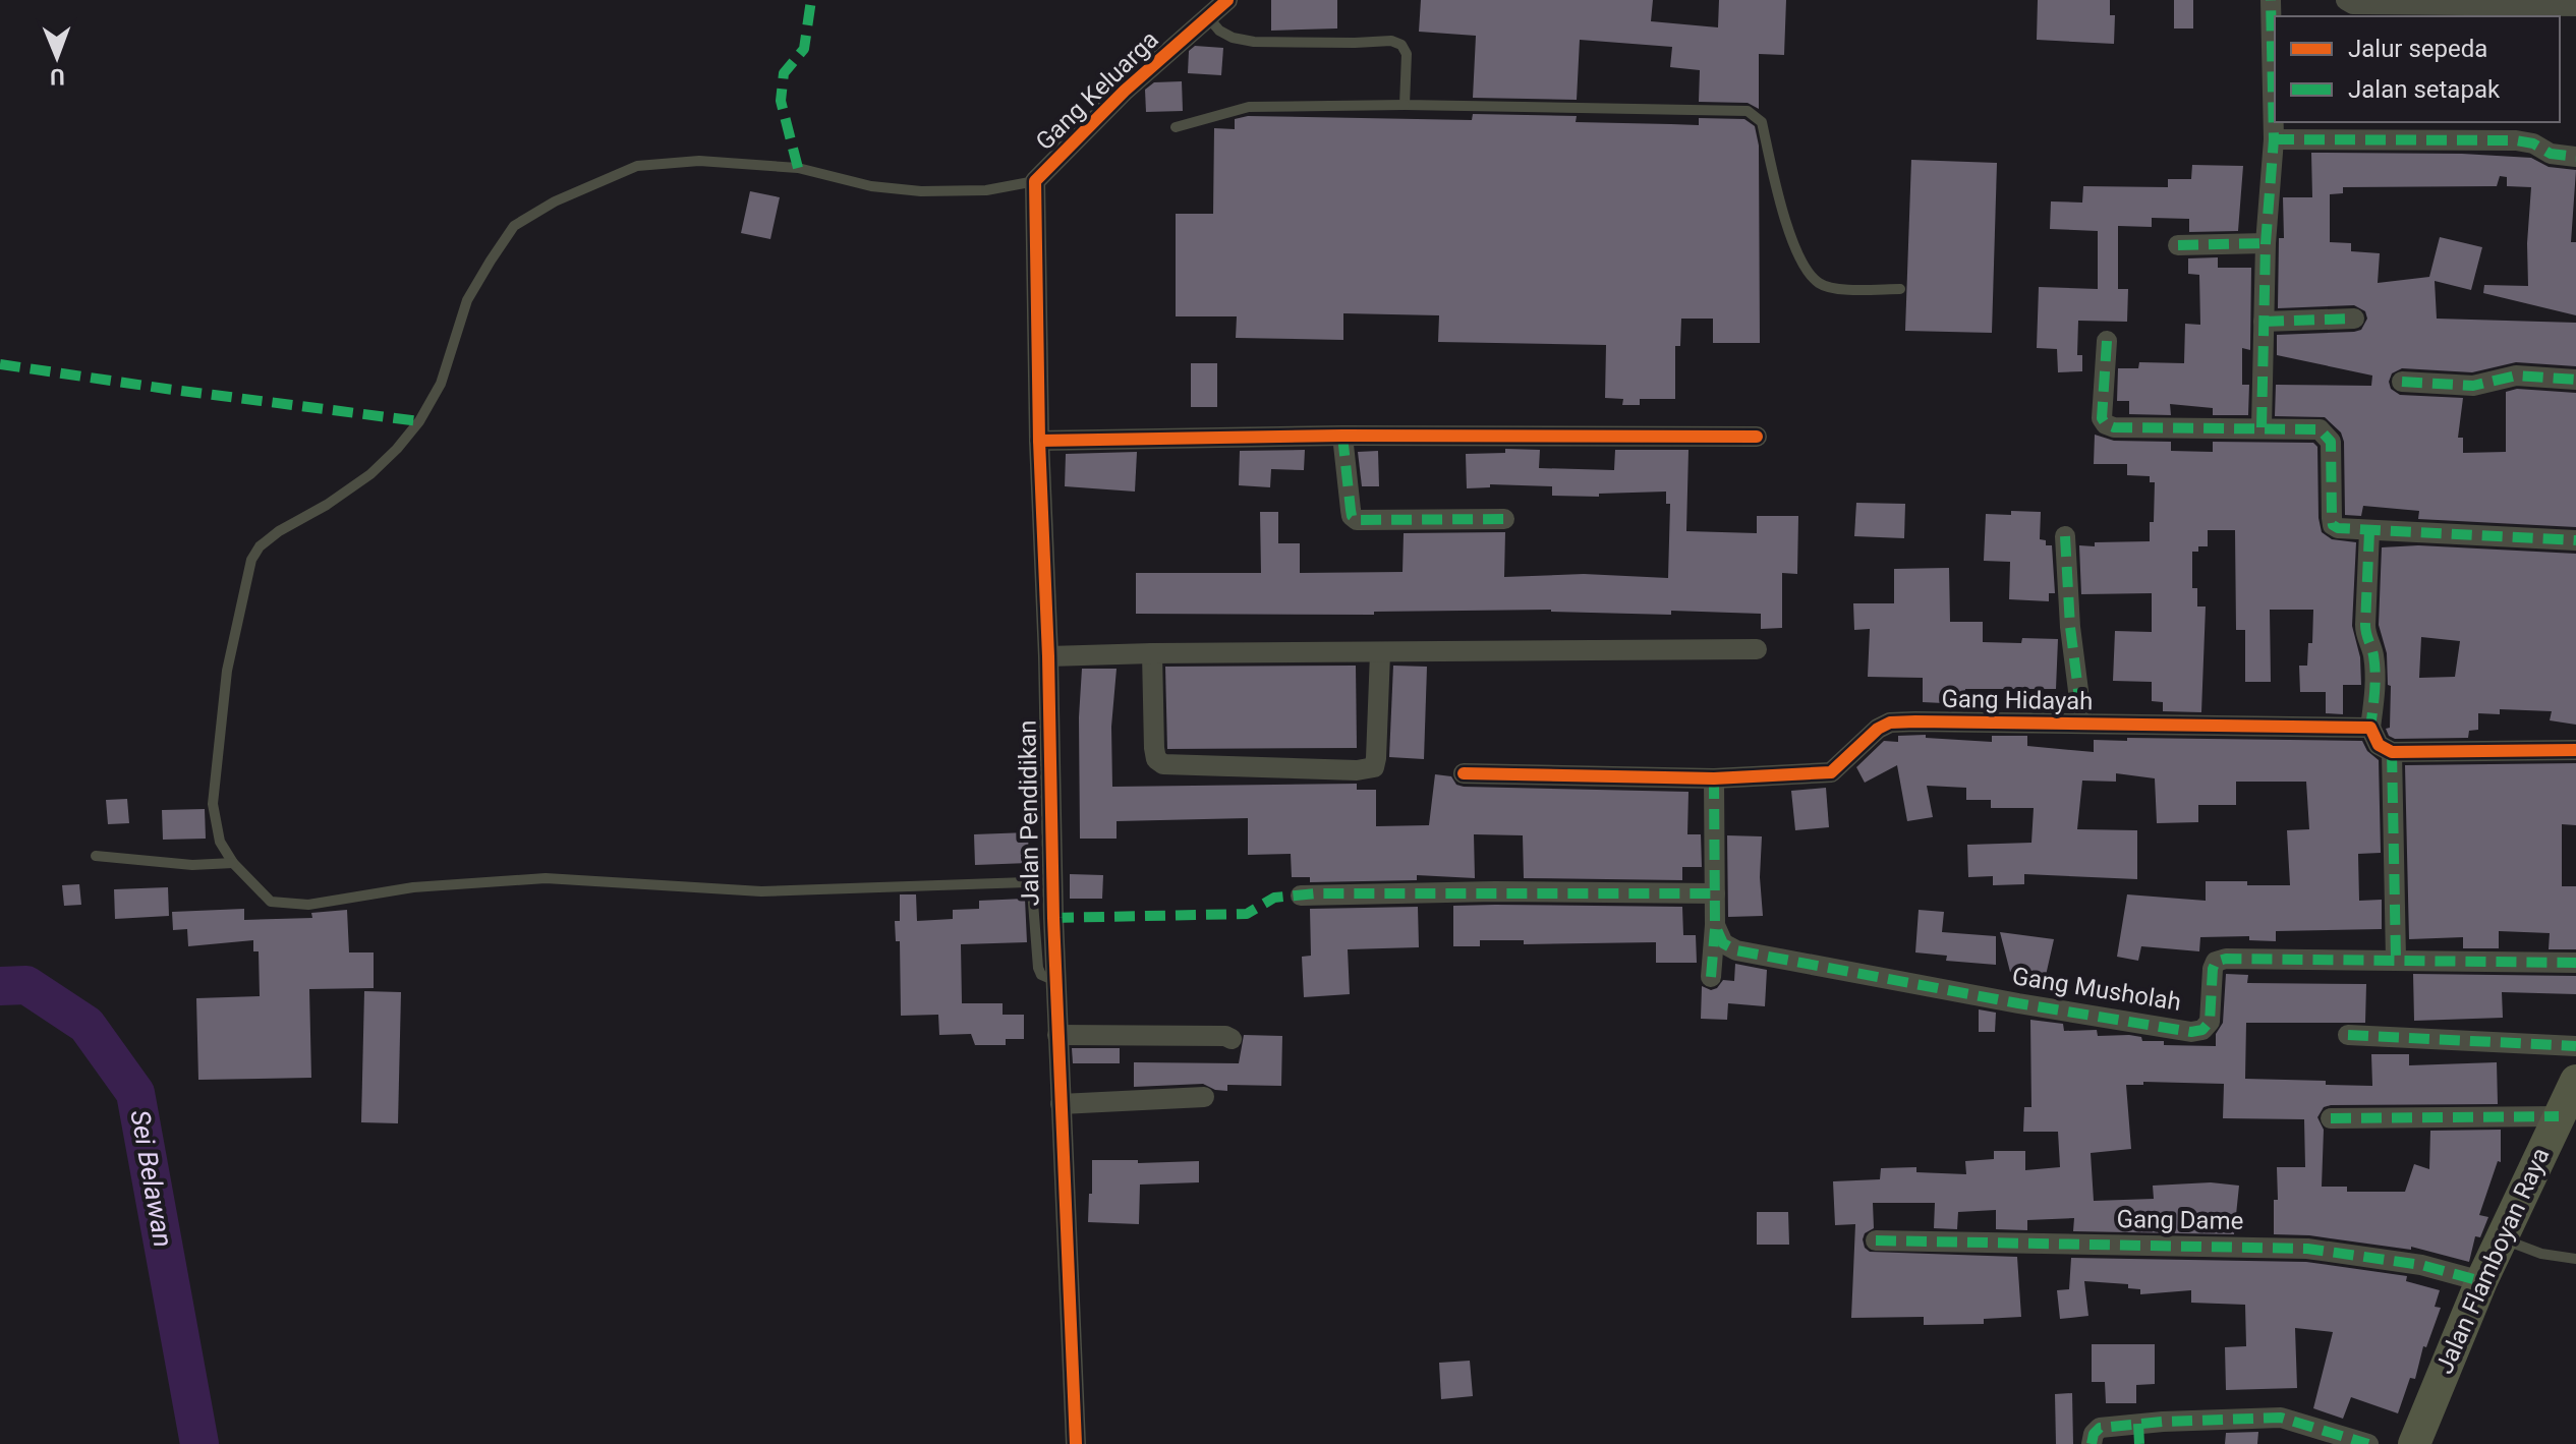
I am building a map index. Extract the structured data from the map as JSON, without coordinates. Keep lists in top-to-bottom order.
{
  "streets": {
    "main road": ["Jalan Flamboyan Raya"],
    "street": [
      "Gang Keluarga",
      "Gang Hidayah",
      "Jalan Pendidikan",
      "Gang Musholah",
      "Gang Dame"
    ]
  },
  "crossings": [
    ["Gang Keluarga", "Jalan Pendidikan"],
    ["Gang Dame", "Jalan Flamboyan Raya"]
  ],
  "water": ["Sei Belawan"],
  "legend": ["Jalur sepeda", "Jalan setapak"],
  "north": "bottom"
}
